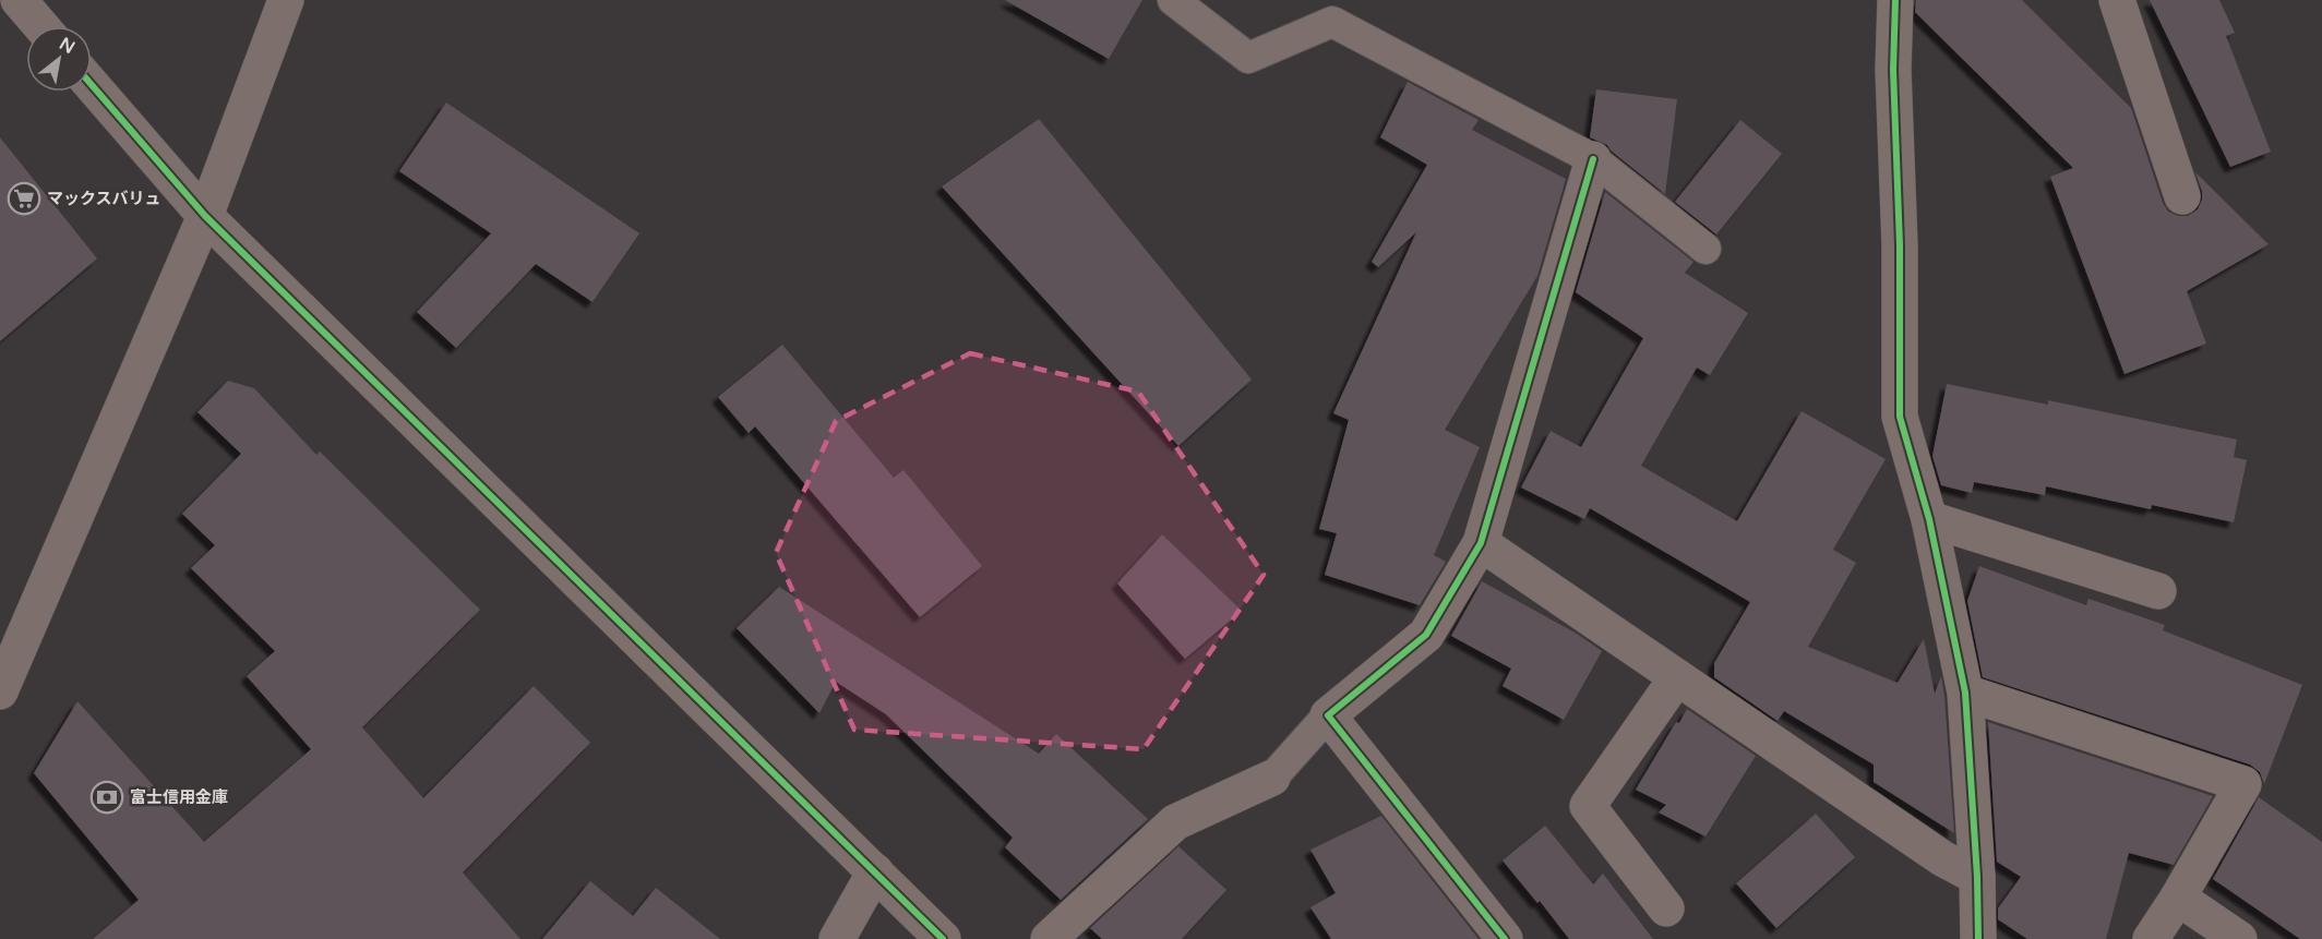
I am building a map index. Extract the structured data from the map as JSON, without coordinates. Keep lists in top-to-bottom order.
{
  "places": {
    "supermarket": ["マックスバリュ"],
    "bank": ["富士信用金庫"]
  },
  "north": "top right"
}
